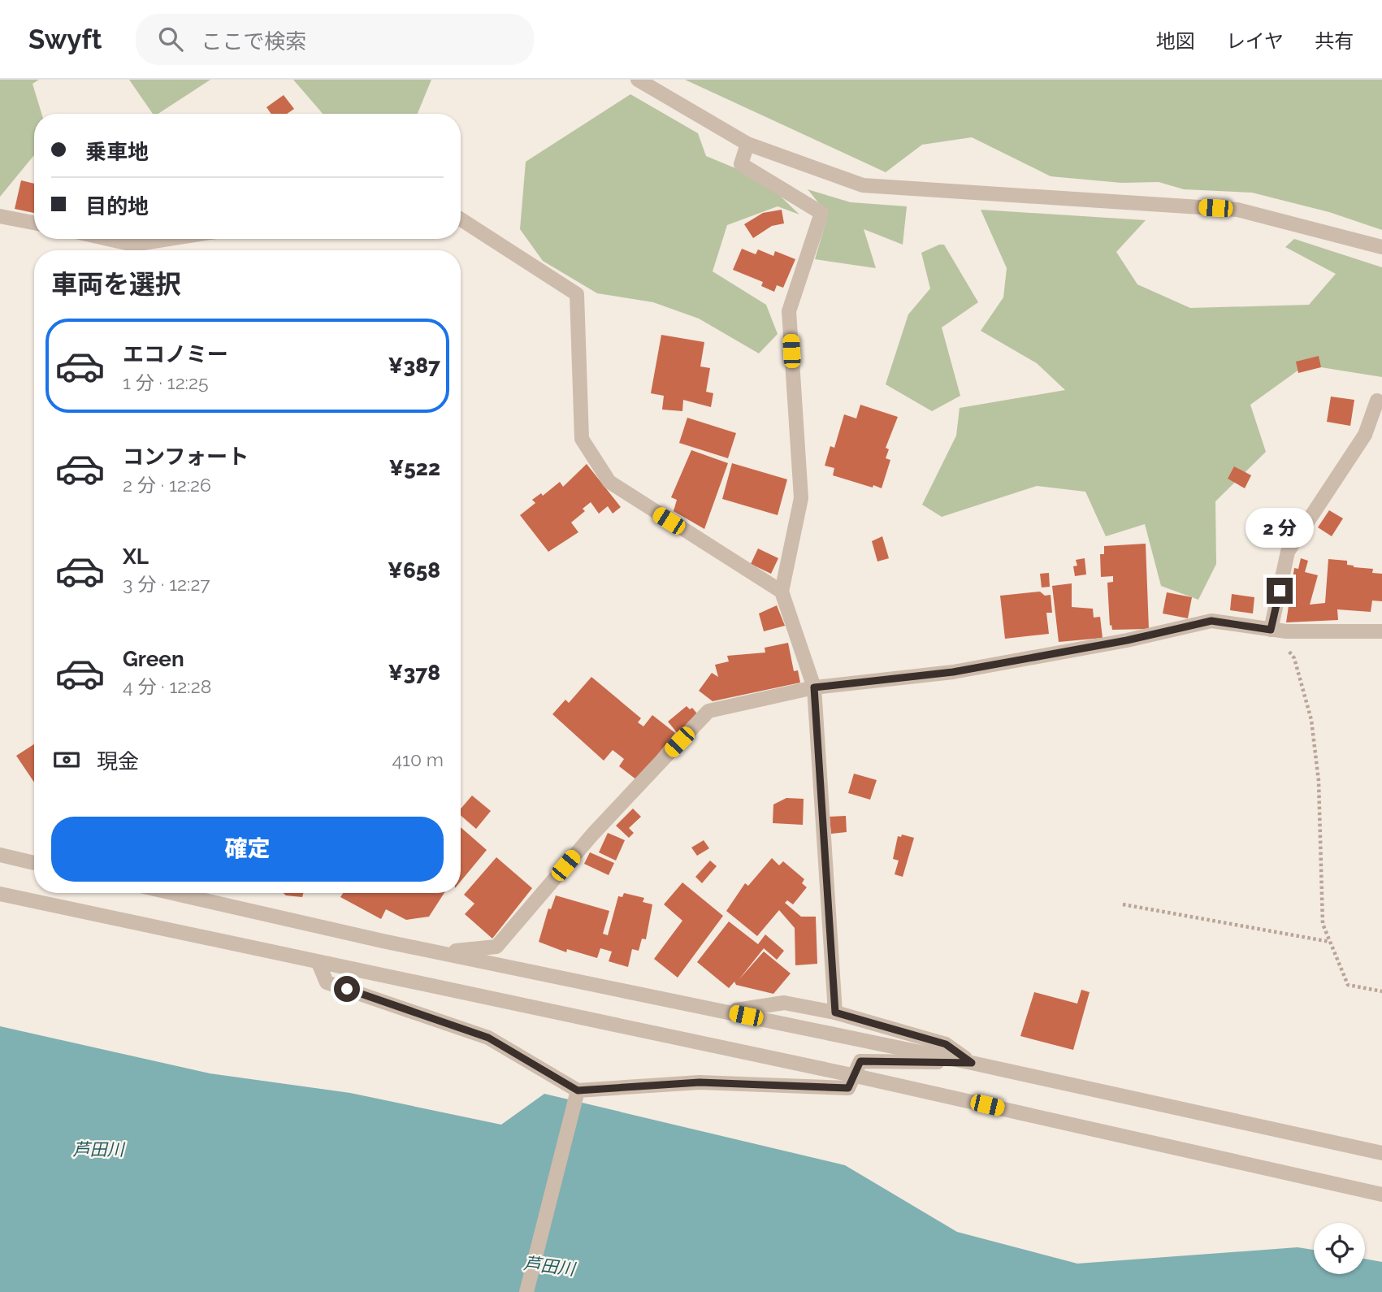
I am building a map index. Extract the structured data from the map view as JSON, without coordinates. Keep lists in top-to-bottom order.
{
  "water": ["芦田川"],
  "page": {
    "header": "Swyft",
    "search": "ここで検索",
    "nav": ["地図", "レイヤ", "共有"],
    "banner": ["乗車地", "目的地"],
    "heading": "車両を選択",
    "list": [
      {
        "name": "エコノミー",
        "note": "1 分 · 12:25",
        "value": "¥387"
      },
      {
        "name": "コンフォート",
        "note": "2 分 · 12:26",
        "value": "¥522"
      },
      {
        "name": "XL",
        "note": "3 分 · 12:27",
        "value": "¥658"
      },
      {
        "name": "Green",
        "note": "4 分 · 12:28",
        "value": "¥378"
      }
    ],
    "bubble": "2 分",
    "pay": ["現金", "410 m"],
    "buttons": "確定"
  }
}
